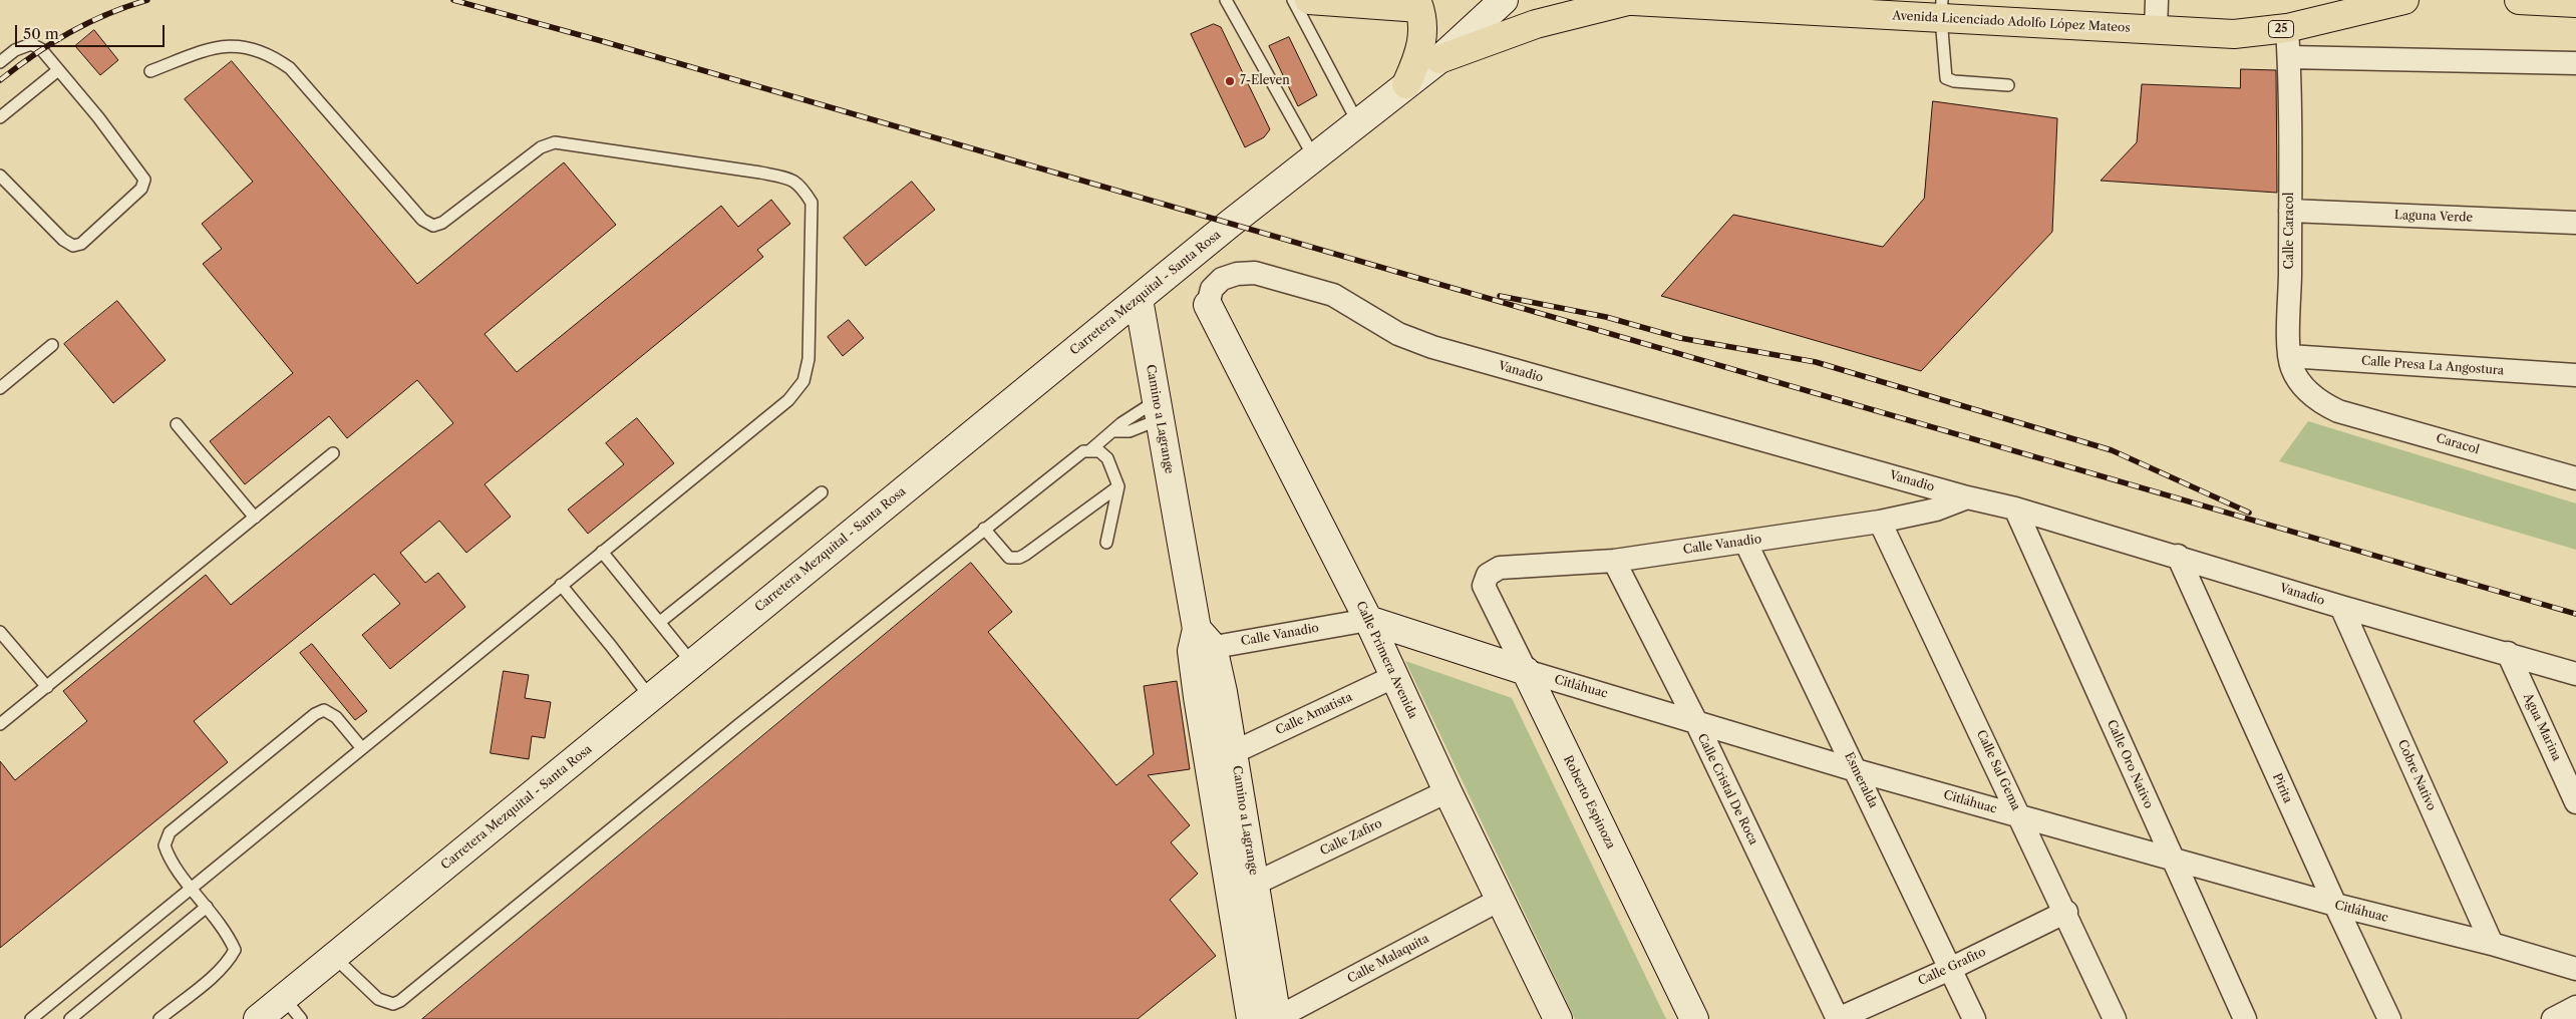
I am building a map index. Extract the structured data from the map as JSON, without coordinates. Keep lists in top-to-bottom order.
{
  "streets": {
    "main road": ["Avenida Licenciado Adolfo López Mateos", "25"],
    "street": [
      "Laguna Verde",
      "Calle Caracol",
      "Carretera Mezquital - Santa Rosa",
      "Calle Presa La Angostura",
      "Vanadio",
      "Camino a Lagrange",
      "Caracol",
      "Calle Vanadio",
      "Calle Primera Avenida",
      "Citláhuac",
      "Calle Amatista",
      "Agua Marina",
      "Calle Oro Nativo",
      "Calle Sal Gema",
      "Cobre Nativo",
      "Esmeralda",
      "Pirita",
      "Calle Cristal De Roca",
      "Roberto Espinoza",
      "Calle Zafiro",
      "Calle Malaquita",
      "Calle Grafito"
    ]
  },
  "crossings": [
    ["Avenida Licenciado Adolfo López Mateos", "Calle Caracol"],
    ["Avenida Licenciado Adolfo López Mateos", "Carretera Mezquital - Santa Rosa"],
    ["Laguna Verde", "Calle Caracol"],
    ["Calle Caracol", "Calle Presa La Angostura"],
    ["Calle Caracol", "Caracol"],
    ["Carretera Mezquital - Santa Rosa", "Camino a Lagrange"],
    ["Vanadio", "Calle Vanadio"],
    ["Vanadio", "Calle Primera Avenida"],
    ["Vanadio", "Agua Marina"],
    ["Vanadio", "Calle Oro Nativo"],
    ["Vanadio", "Cobre Nativo"],
    ["Vanadio", "Pirita"],
    ["Camino a Lagrange", "Calle Vanadio"],
    ["Camino a Lagrange", "Calle Amatista"],
    ["Camino a Lagrange", "Calle Zafiro"],
    ["Camino a Lagrange", "Calle Malaquita"],
    ["Calle Vanadio", "Calle Primera Avenida"],
    ["Calle Vanadio", "Citláhuac"],
    ["Calle Vanadio", "Calle Sal Gema"],
    ["Calle Vanadio", "Esmeralda"],
    ["Calle Vanadio", "Calle Cristal De Roca"],
    ["Calle Vanadio", "Roberto Espinoza"],
    ["Calle Primera Avenida", "Citláhuac"],
    ["Calle Primera Avenida", "Calle Amatista"],
    ["Calle Primera Avenida", "Calle Zafiro"],
    ["Calle Primera Avenida", "Calle Malaquita"],
    ["Citláhuac", "Calle Oro Nativo"],
    ["Citláhuac", "Calle Sal Gema"],
    ["Citláhuac", "Cobre Nativo"],
    ["Citláhuac", "Esmeralda"],
    ["Citláhuac", "Pirita"],
    ["Citláhuac", "Calle Cristal De Roca"],
    ["Citláhuac", "Roberto Espinoza"],
    ["Calle Sal Gema", "Calle Grafito"],
    ["Esmeralda", "Calle Grafito"],
    ["Calle Cristal De Roca", "Calle Grafito"]
  ],
  "places": ["7-Eleven"],
  "scale_bar": "50 m"
}
